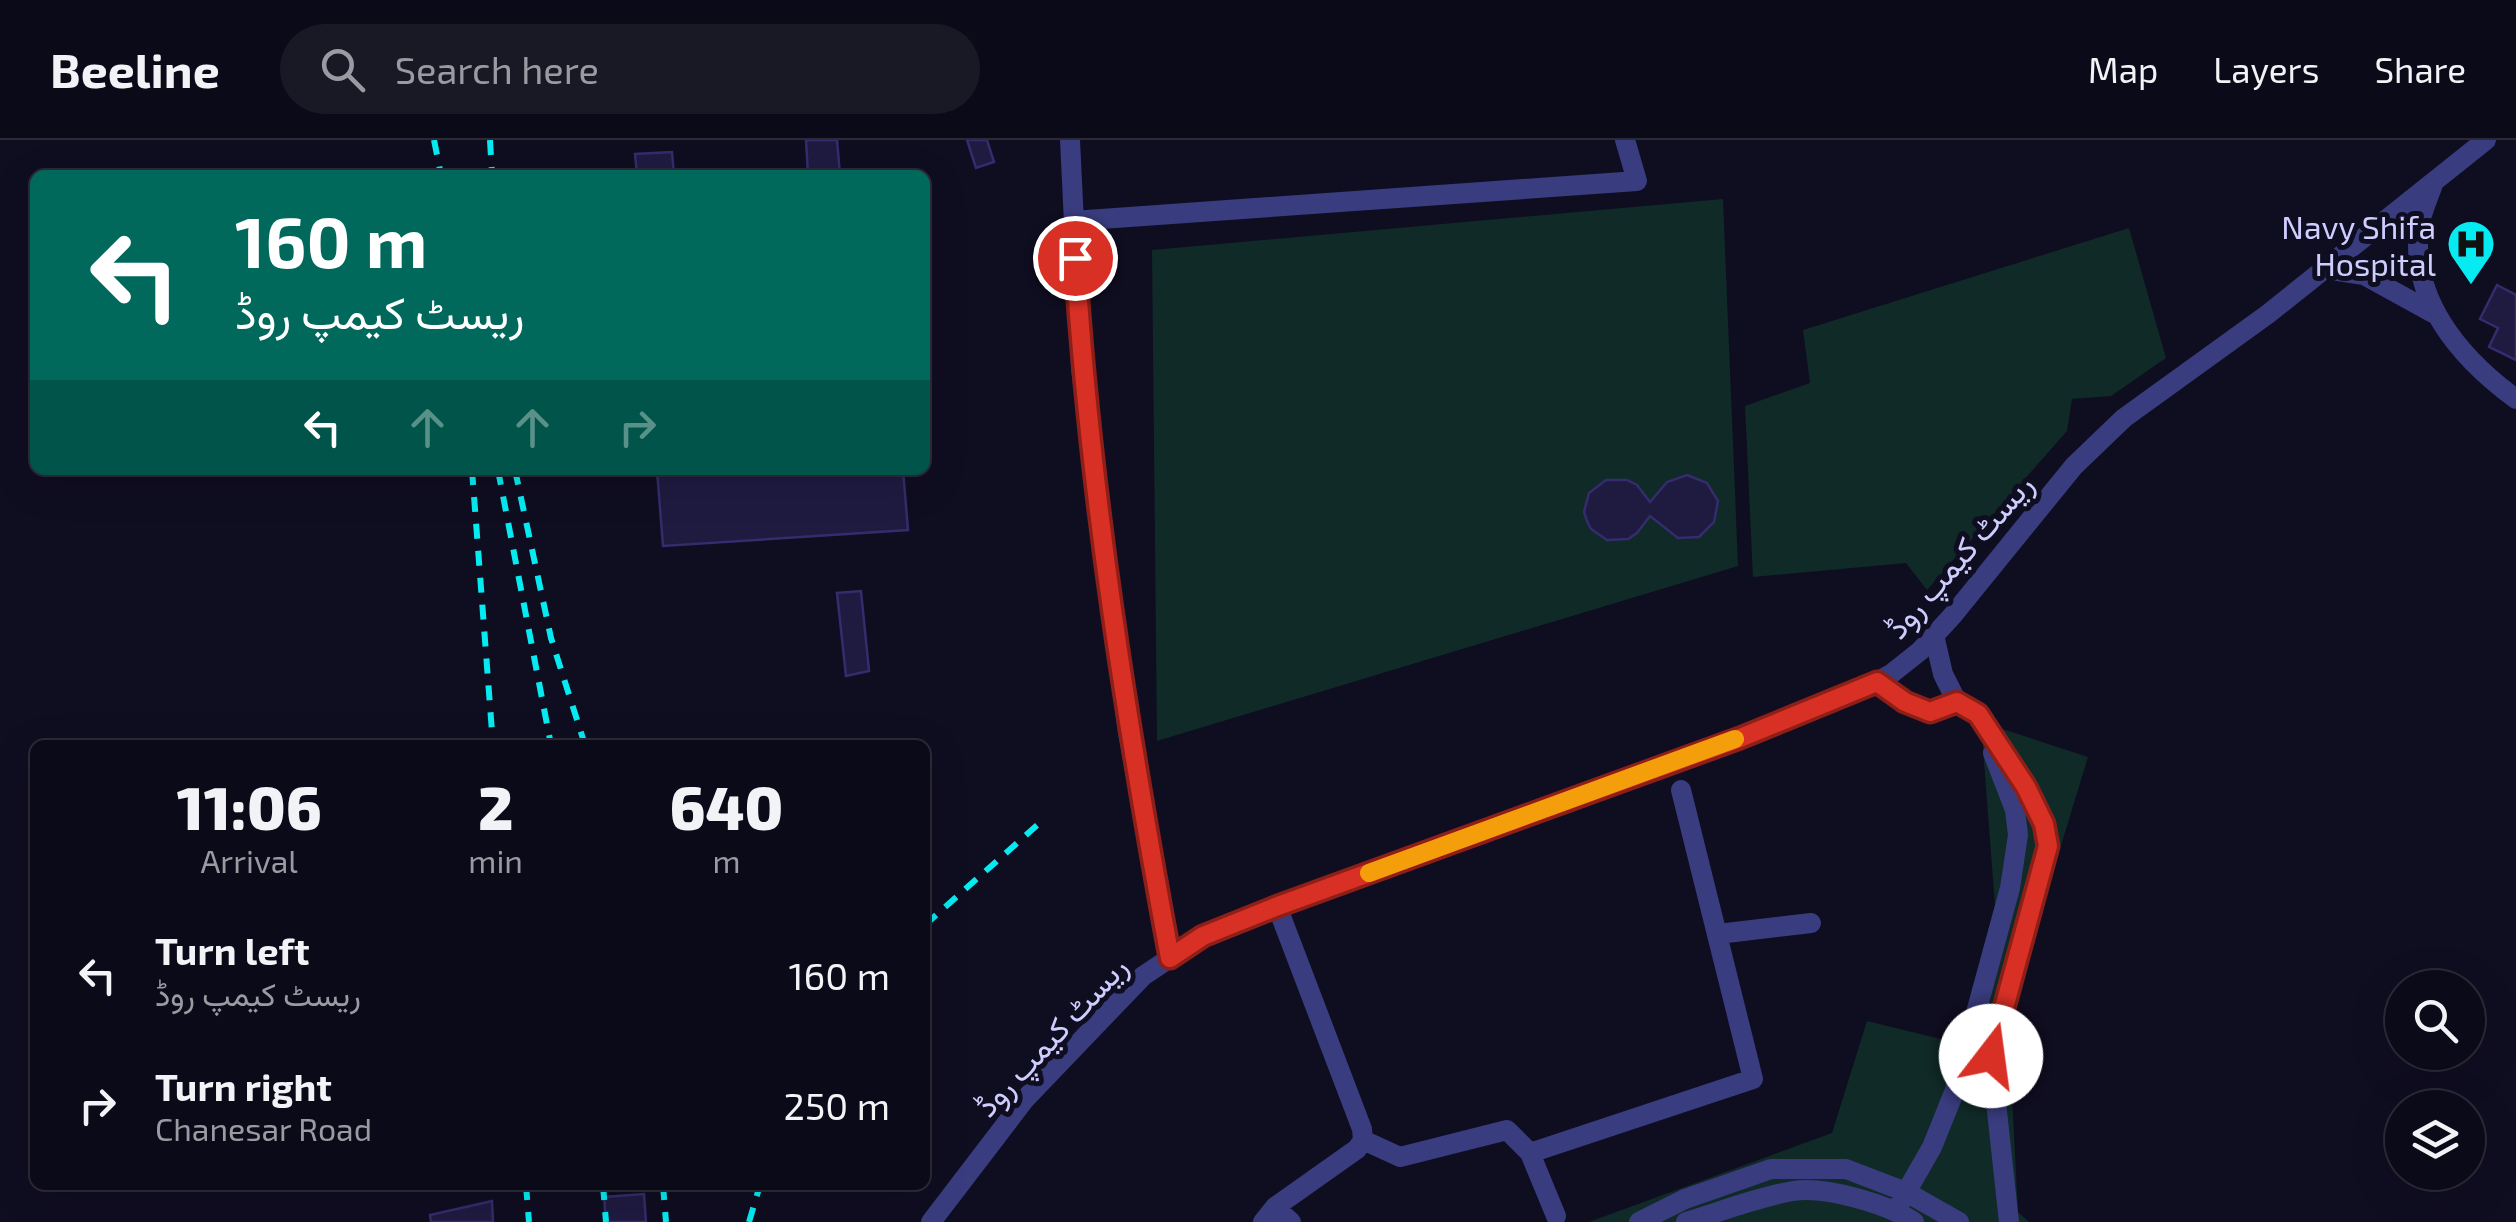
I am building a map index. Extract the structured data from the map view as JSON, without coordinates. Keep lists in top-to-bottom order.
{
  "streets": {
    "street": ["ریسٹ کیمپ روڈ"]
  },
  "places": {
    "hospital": ["Navy Shifa Hospital"]
  },
  "page": {
    "header": "Beeline",
    "search": "Search here",
    "nav": ["Map", "Layers", "Share"],
    "turn": ["160 m", "ریسٹ کیمپ روڈ"],
    "eta": [
      "11:06",
      "Arrival",
      "2",
      "min",
      "640",
      "m"
    ],
    "list": [
      {
        "name": "Turn left",
        "note": "ریسٹ کیمپ روڈ",
        "value": "160 m"
      },
      {
        "name": "Turn right",
        "note": "Chanesar Road",
        "value": "250 m"
      }
    ]
  }
}
